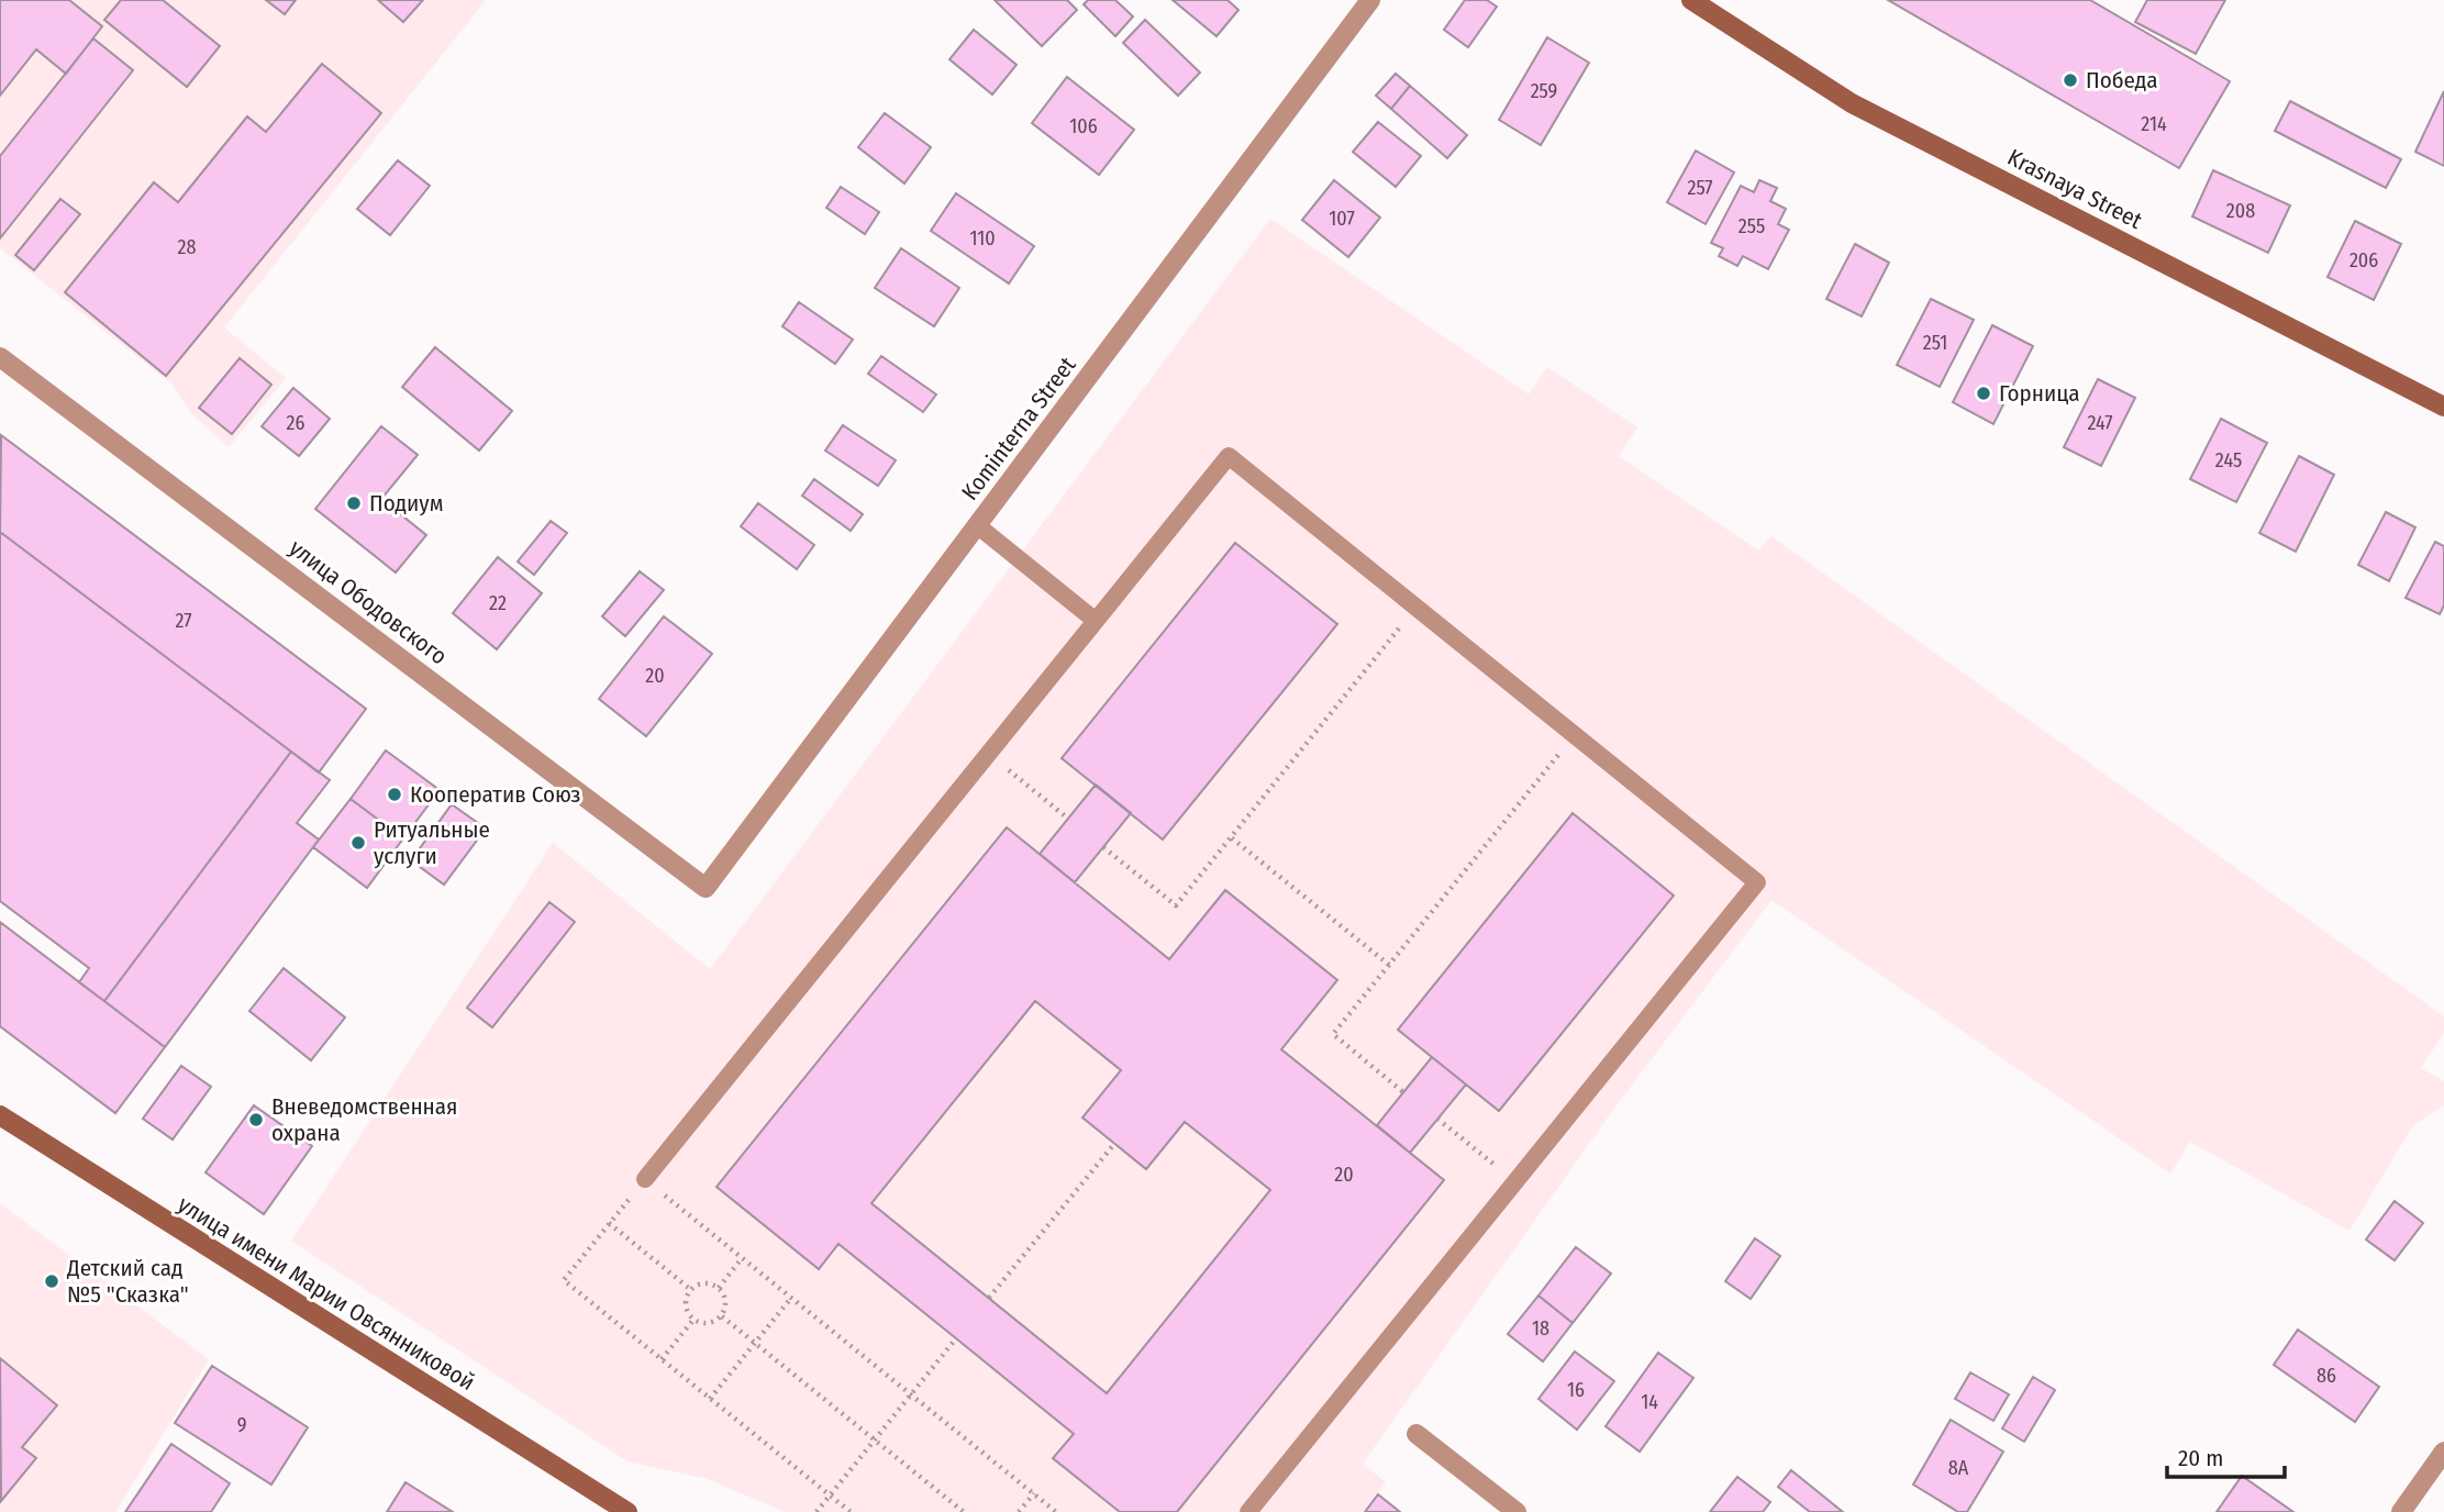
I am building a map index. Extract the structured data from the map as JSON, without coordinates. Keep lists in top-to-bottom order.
{
  "streets": {
    "main road": ["Krasnaya Street", "улица имени Марии Овсянниковой"],
    "street": ["Kominterna Street", "улица Ободовского"]
  },
  "crossings": [
    ["Kominterna Street", "улица Ободовского"]
  ],
  "places": [
    "Победа",
    "Горница",
    "Подиум",
    "Кооператив Союз",
    "Ритуальные услуги",
    "Вневедомственная охрана",
    "Детский сад №5 \"Сказка\""
  ],
  "house_numbers": [
    "259",
    "214",
    "106",
    "257",
    "208",
    "107",
    "255",
    "110",
    "28",
    "206",
    "251",
    "26",
    "247",
    "245",
    "22",
    "27",
    "20",
    "20",
    "18",
    "86",
    "16",
    "14",
    "9",
    "8А"
  ],
  "scale_bar": "20 m"
}
